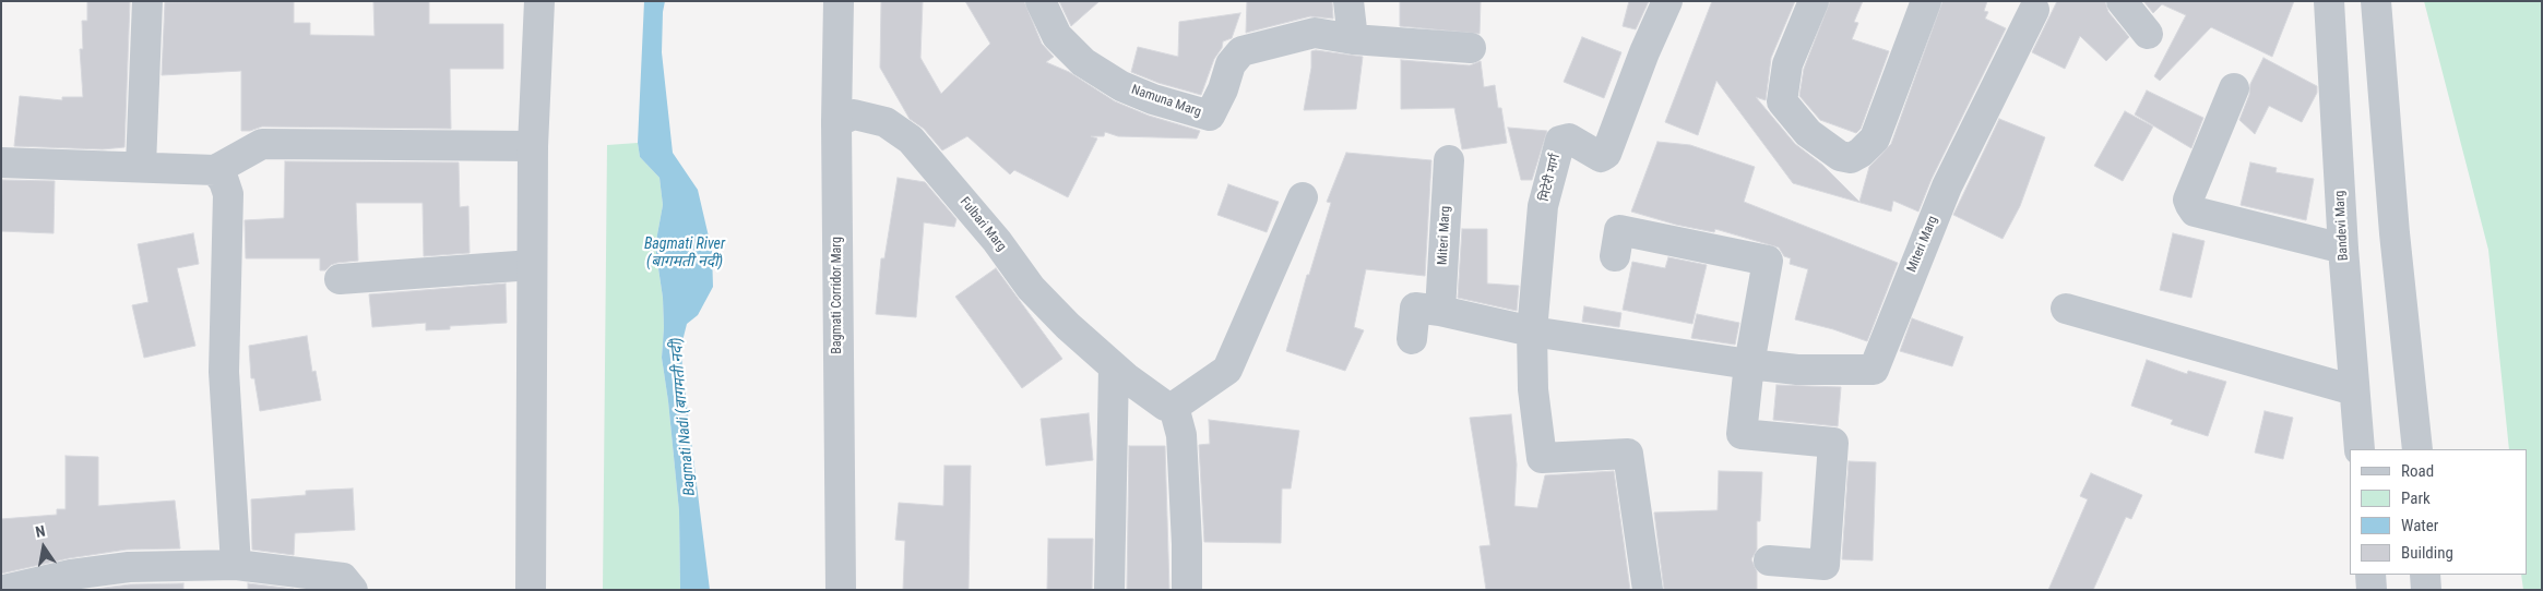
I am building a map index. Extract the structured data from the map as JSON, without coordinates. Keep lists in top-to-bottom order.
{
  "streets": {
    "street": [
      "Namuna Marg",
      "मिटेरी मार्ग",
      "Fulbari Marg",
      "Bandevi Marg",
      "Miteri Marg",
      "Bagmati Corridor Marg"
    ]
  },
  "crossings": [
    ["मिटेरी मार्ग", "Miteri Marg"],
    ["Fulbari Marg", "Bagmati Corridor Marg"]
  ],
  "water": ["Bagmati River (बागमती नदी)", "Bagmati Nadi (बागमती नदी)"],
  "legend": [
    "Road",
    "Park",
    "Water",
    "Building"
  ],
  "north": "top"
}
